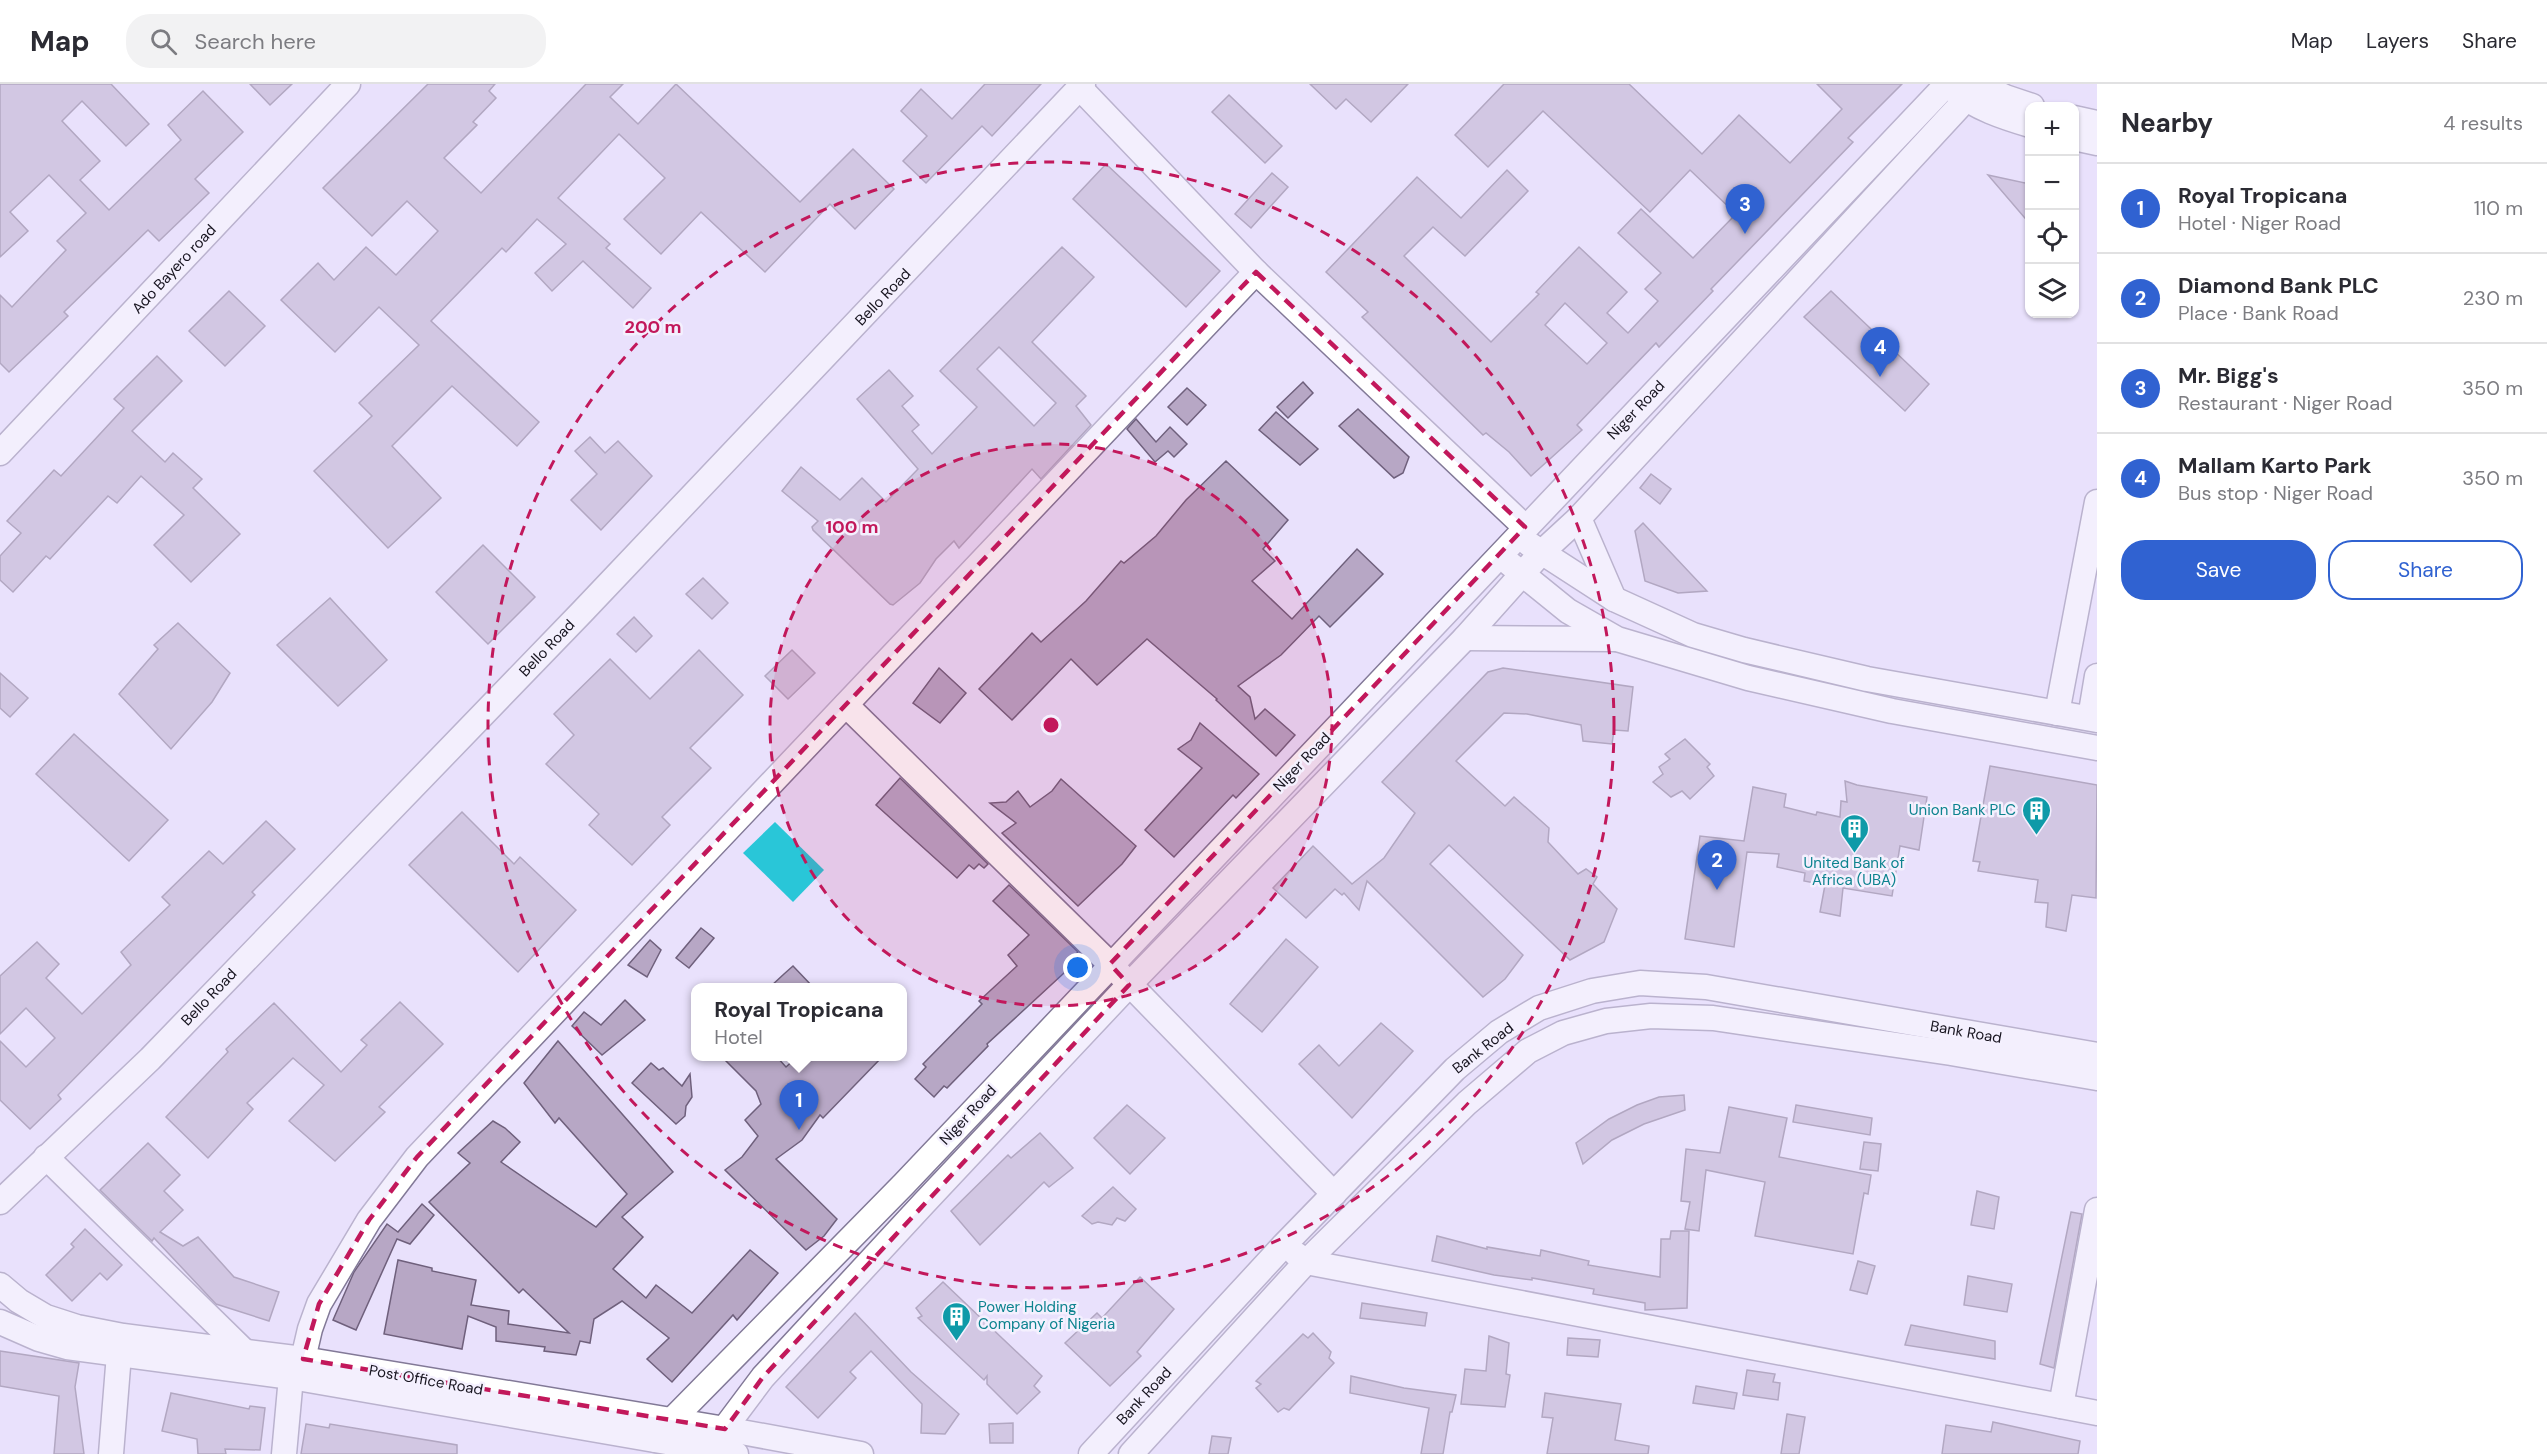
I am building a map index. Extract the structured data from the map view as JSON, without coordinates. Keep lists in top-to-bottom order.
{
  "streets": {
    "street": [
      "Ado Bayero road",
      "Bello Road",
      "Niger Road",
      "Bank Road",
      "Post Office Road"
    ]
  },
  "crossings": [
    ["Niger Road", "Post Office Road"]
  ],
  "places": {
    "building": ["Union Bank PLC", "United Bank of Africa (UBA)", "Power Holding Company of Nigeria"]
  },
  "page": {
    "header": "Map",
    "search": "Search here",
    "nav": ["Map", "Layers", "Share"],
    "heading": ["Nearby", "4 results"],
    "map_buttons": ["+", "−"],
    "list": [
      {
        "mark": "1",
        "name": "Royal Tropicana",
        "note": "Hotel · Niger Road",
        "value": "110 m"
      },
      {
        "mark": "2",
        "name": "Diamond Bank PLC",
        "note": "Place · Bank Road",
        "value": "230 m"
      },
      {
        "mark": "3",
        "name": "Mr. Bigg's",
        "note": "Restaurant · Niger Road",
        "value": "350 m"
      },
      {
        "mark": "4",
        "name": "Mallam Karto Park",
        "note": "Bus stop · Niger Road",
        "value": "350 m"
      }
    ],
    "pins": [
      "3",
      "4",
      "2",
      "1"
    ],
    "buttons": ["Save", "Share"],
    "popup": ["Royal Tropicana", "Hotel"]
  },
  "rings": ["200 m", "100 m"]
}
